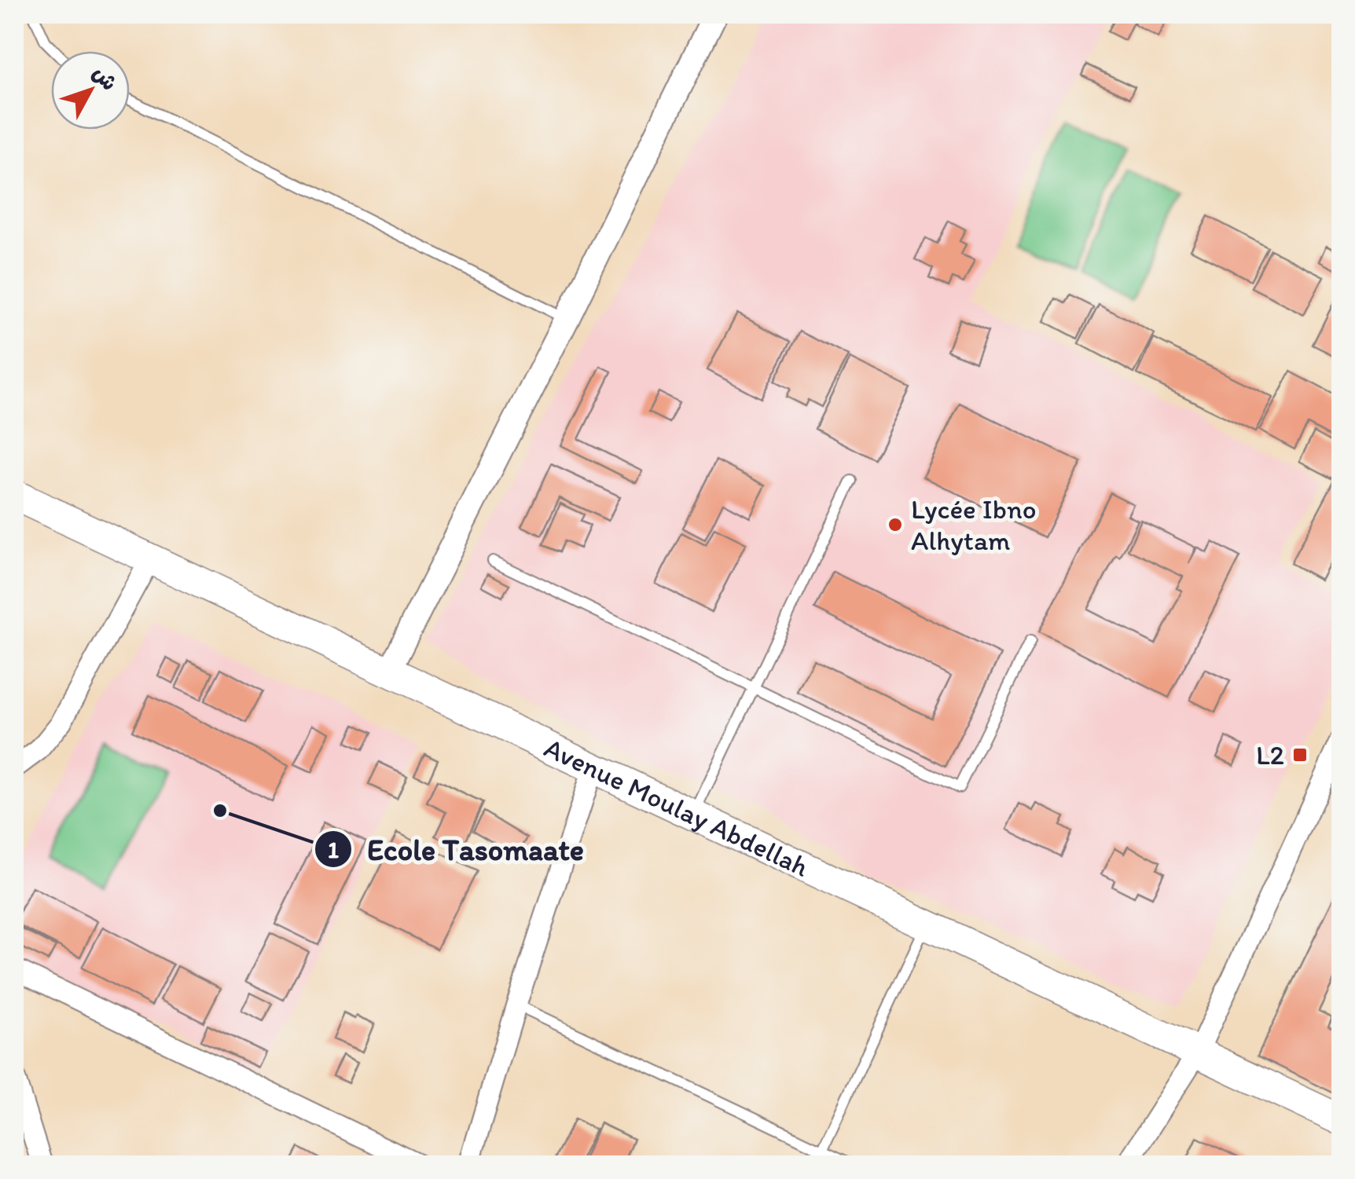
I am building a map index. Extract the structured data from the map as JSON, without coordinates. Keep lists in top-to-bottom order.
{
  "streets": {
    "main road": ["Avenue Moulay Abdellah"]
  },
  "places": {
    "other": ["Lycée Ibno Alhytam", "Ecole Tasomaate"],
    "transit": ["L2"]
  },
  "north": "top right"
}
